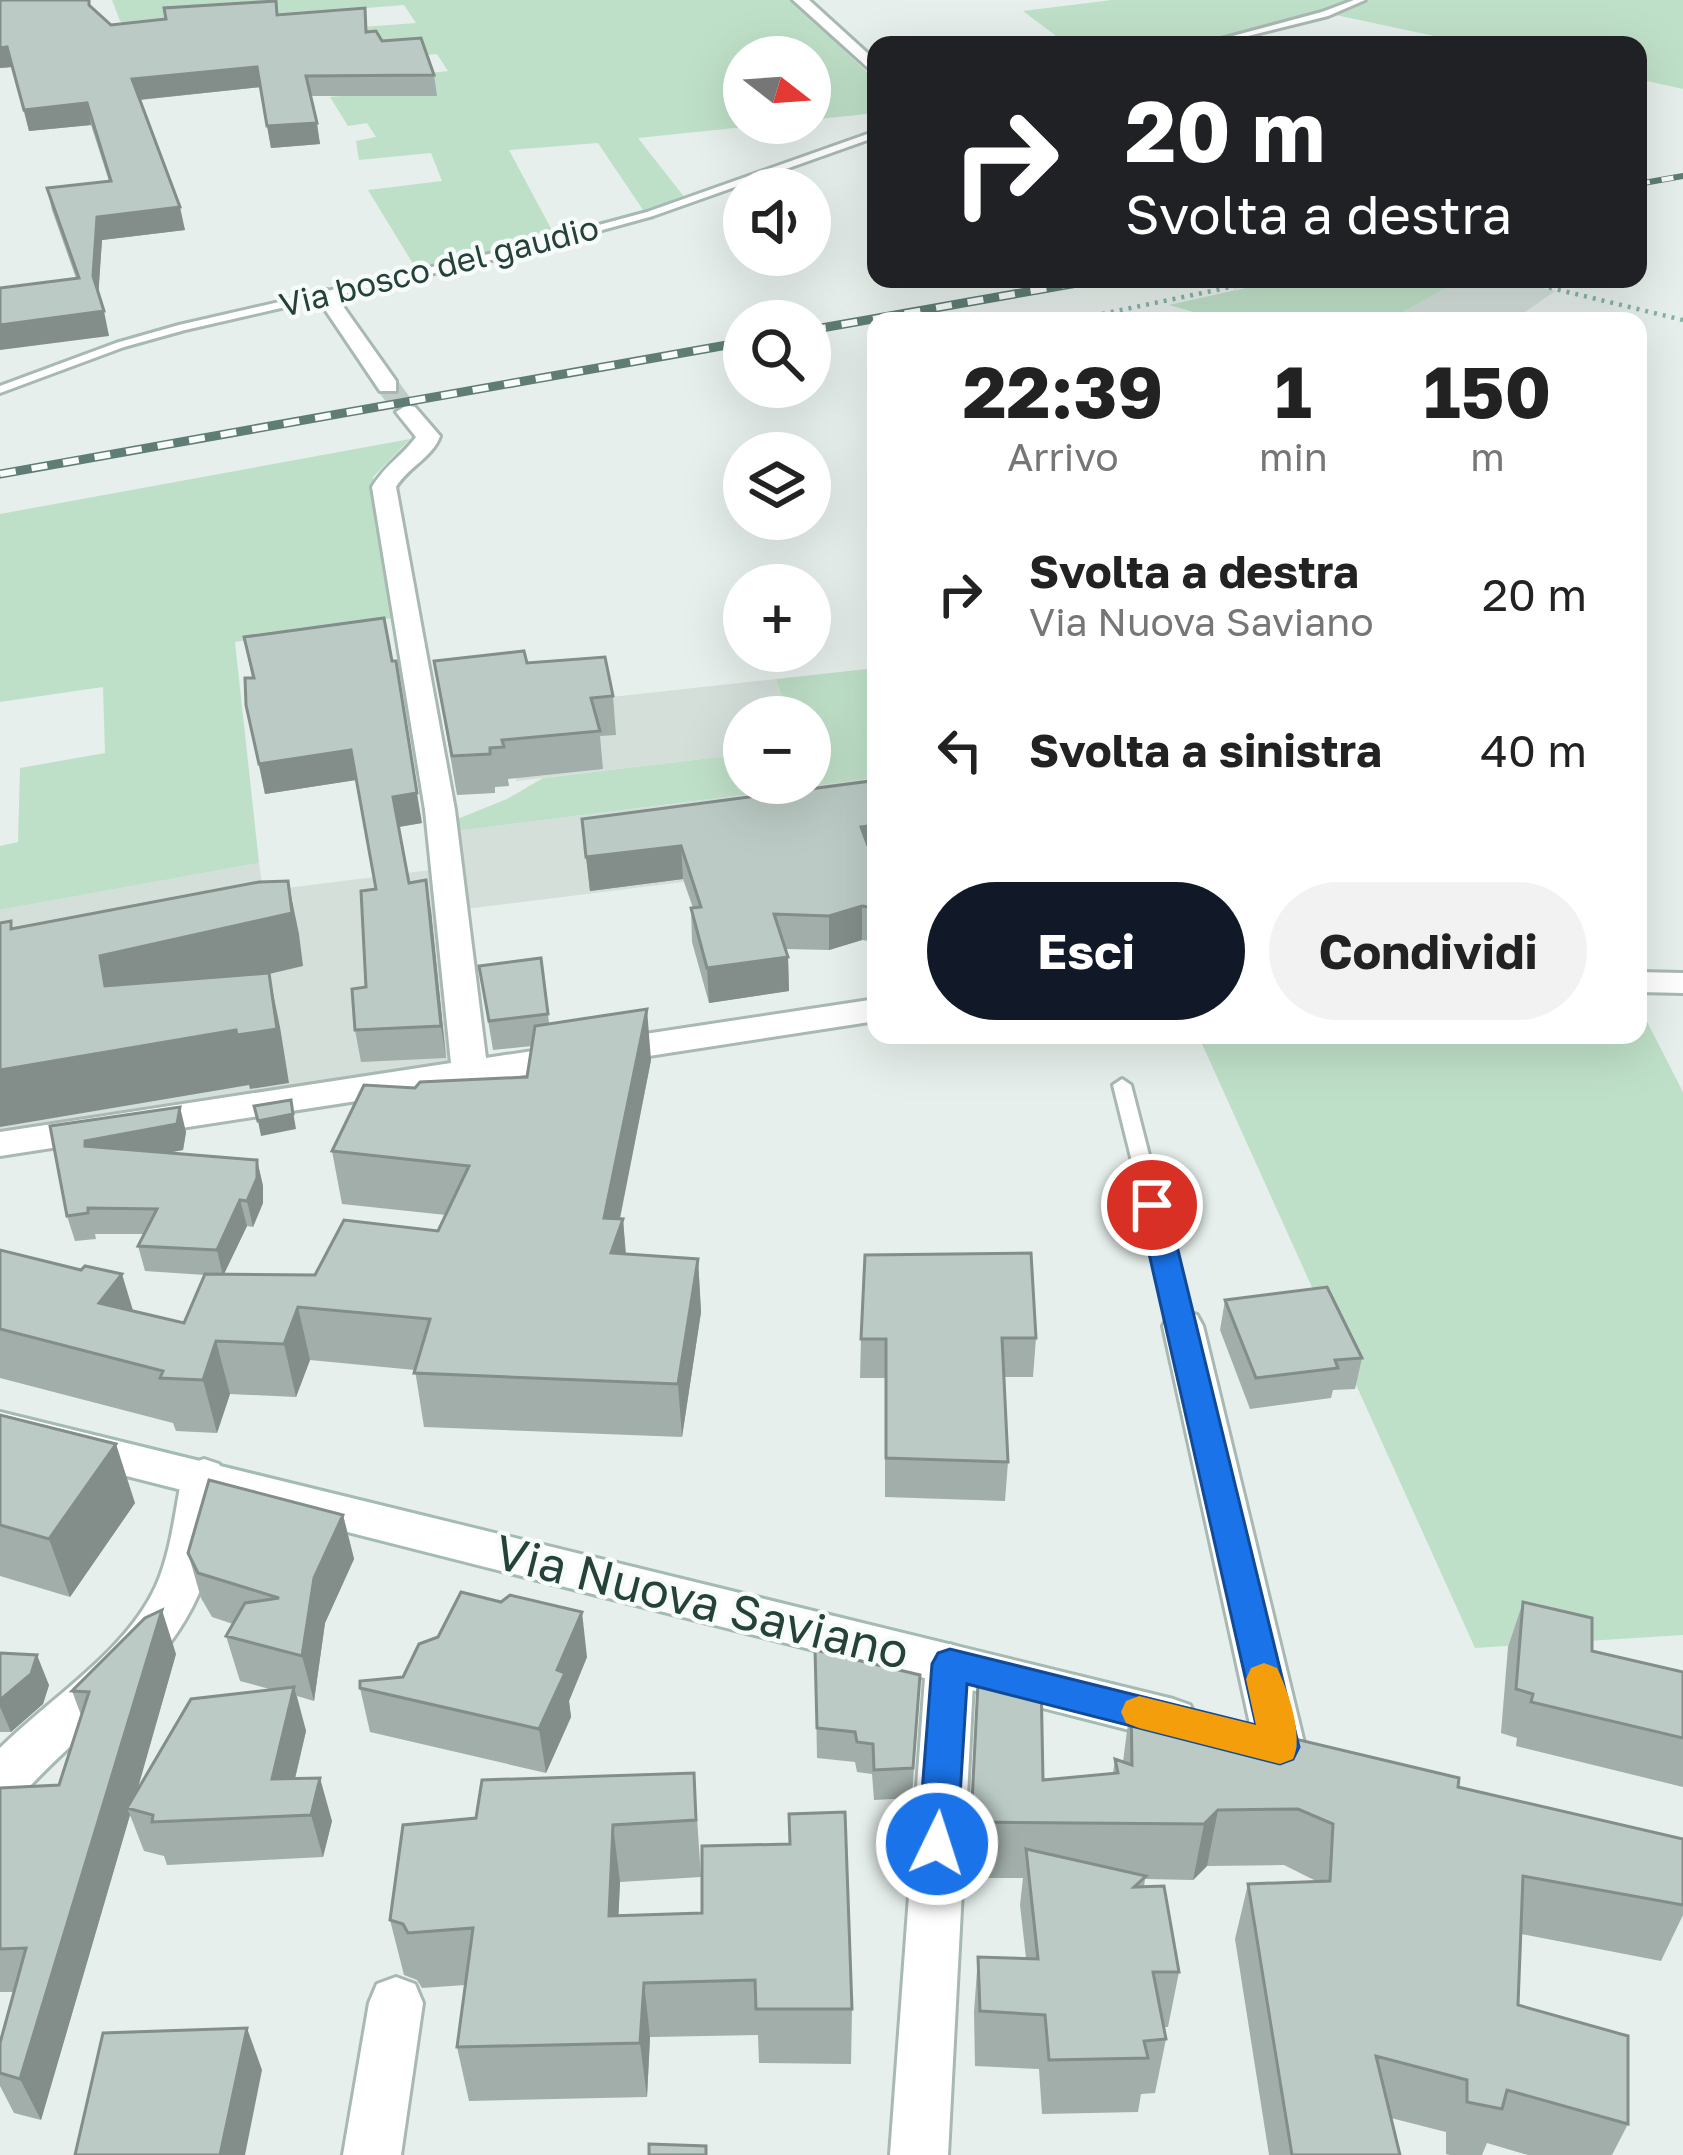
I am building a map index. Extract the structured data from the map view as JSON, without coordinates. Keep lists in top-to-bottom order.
{
  "streets": {
    "street": ["Via Nuova Saviano"],
    "lane": ["Via bosco del gaudio"]
  },
  "north": "right",
  "page": {
    "map_buttons": ["+", "−"],
    "turn": ["20 m", "Svolta a destra"],
    "eta": [
      "22:39",
      "Arrivo",
      "1",
      "min",
      "150",
      "m"
    ],
    "list": [
      {
        "name": "Svolta a destra",
        "note": "Via Nuova Saviano",
        "value": "20 m"
      },
      {
        "name": "Svolta a sinistra",
        "value": "40 m"
      }
    ],
    "buttons": ["Esci", "Condividi"]
  }
}
